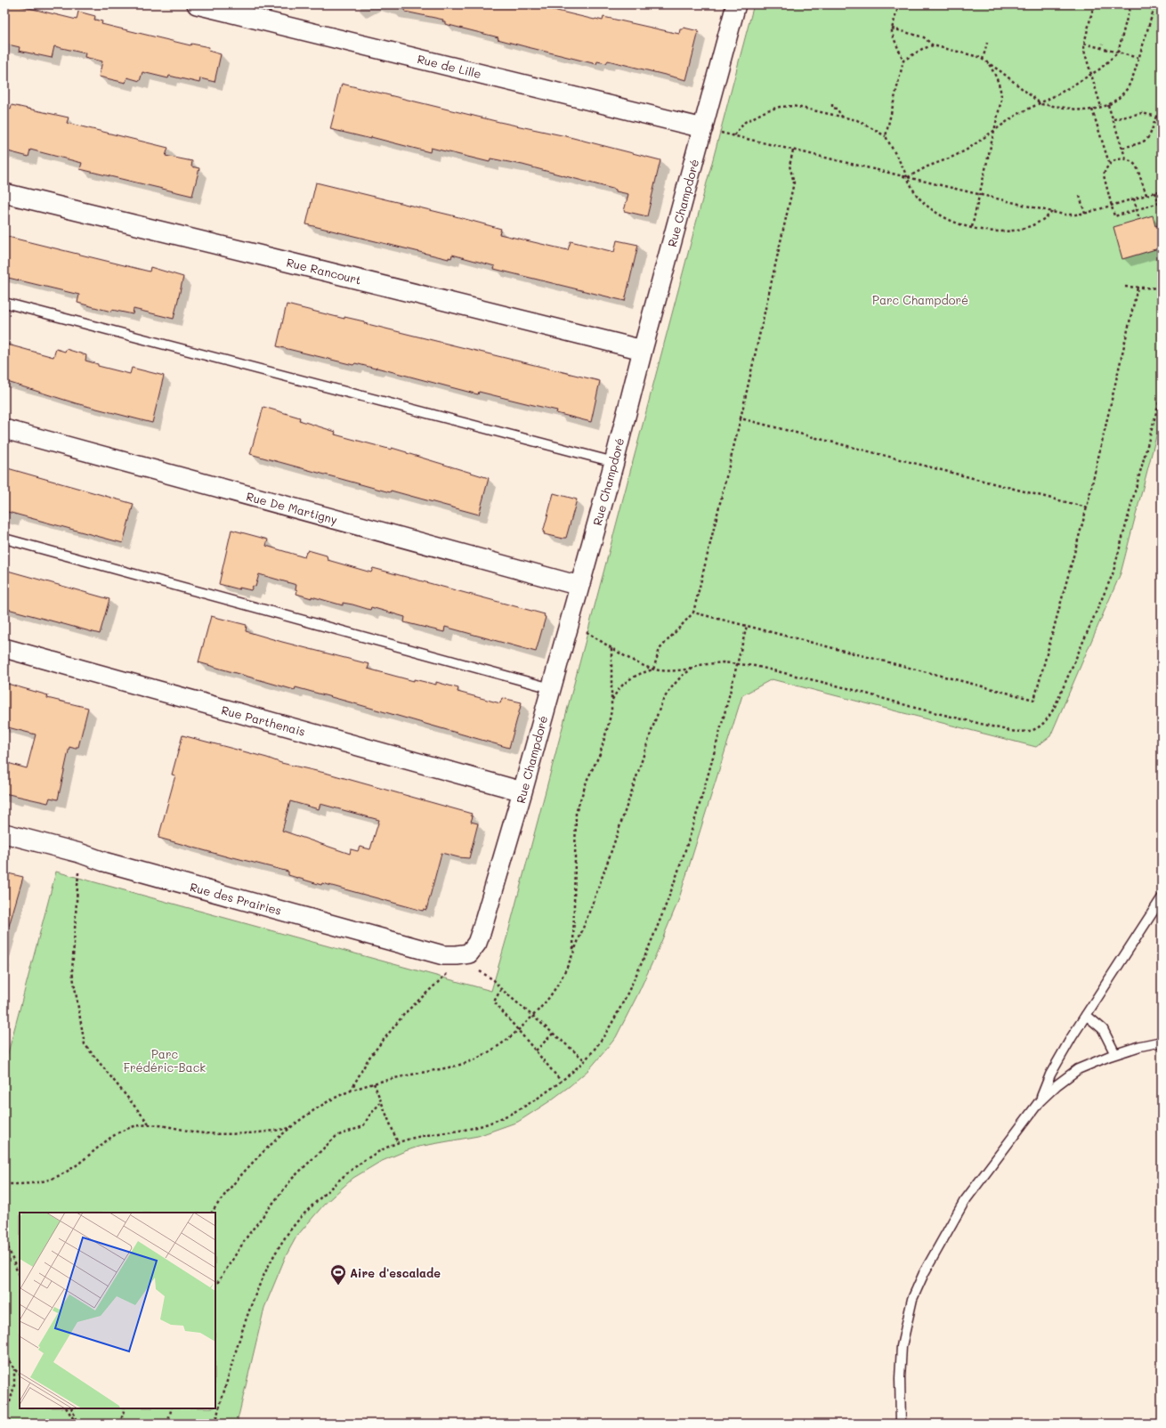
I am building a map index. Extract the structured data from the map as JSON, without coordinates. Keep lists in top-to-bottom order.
{
  "streets": {
    "street": [
      "Rue de Lille",
      "Rue Champdoré",
      "Rue Rancourt",
      "Rue De Martigny",
      "Rue Parthenais",
      "Rue des Prairies"
    ]
  },
  "crossings": [
    ["Rue de Lille", "Rue Champdoré"],
    ["Rue Champdoré", "Rue Rancourt"],
    ["Rue Champdoré", "Rue De Martigny"],
    ["Rue Champdoré", "Rue Parthenais"],
    ["Rue Champdoré", "Rue des Prairies"]
  ],
  "parks": ["Parc Champdoré", "Parc Frédéric-Back"],
  "places": {
    "sports": ["Aire d'escalade"]
  }
}
